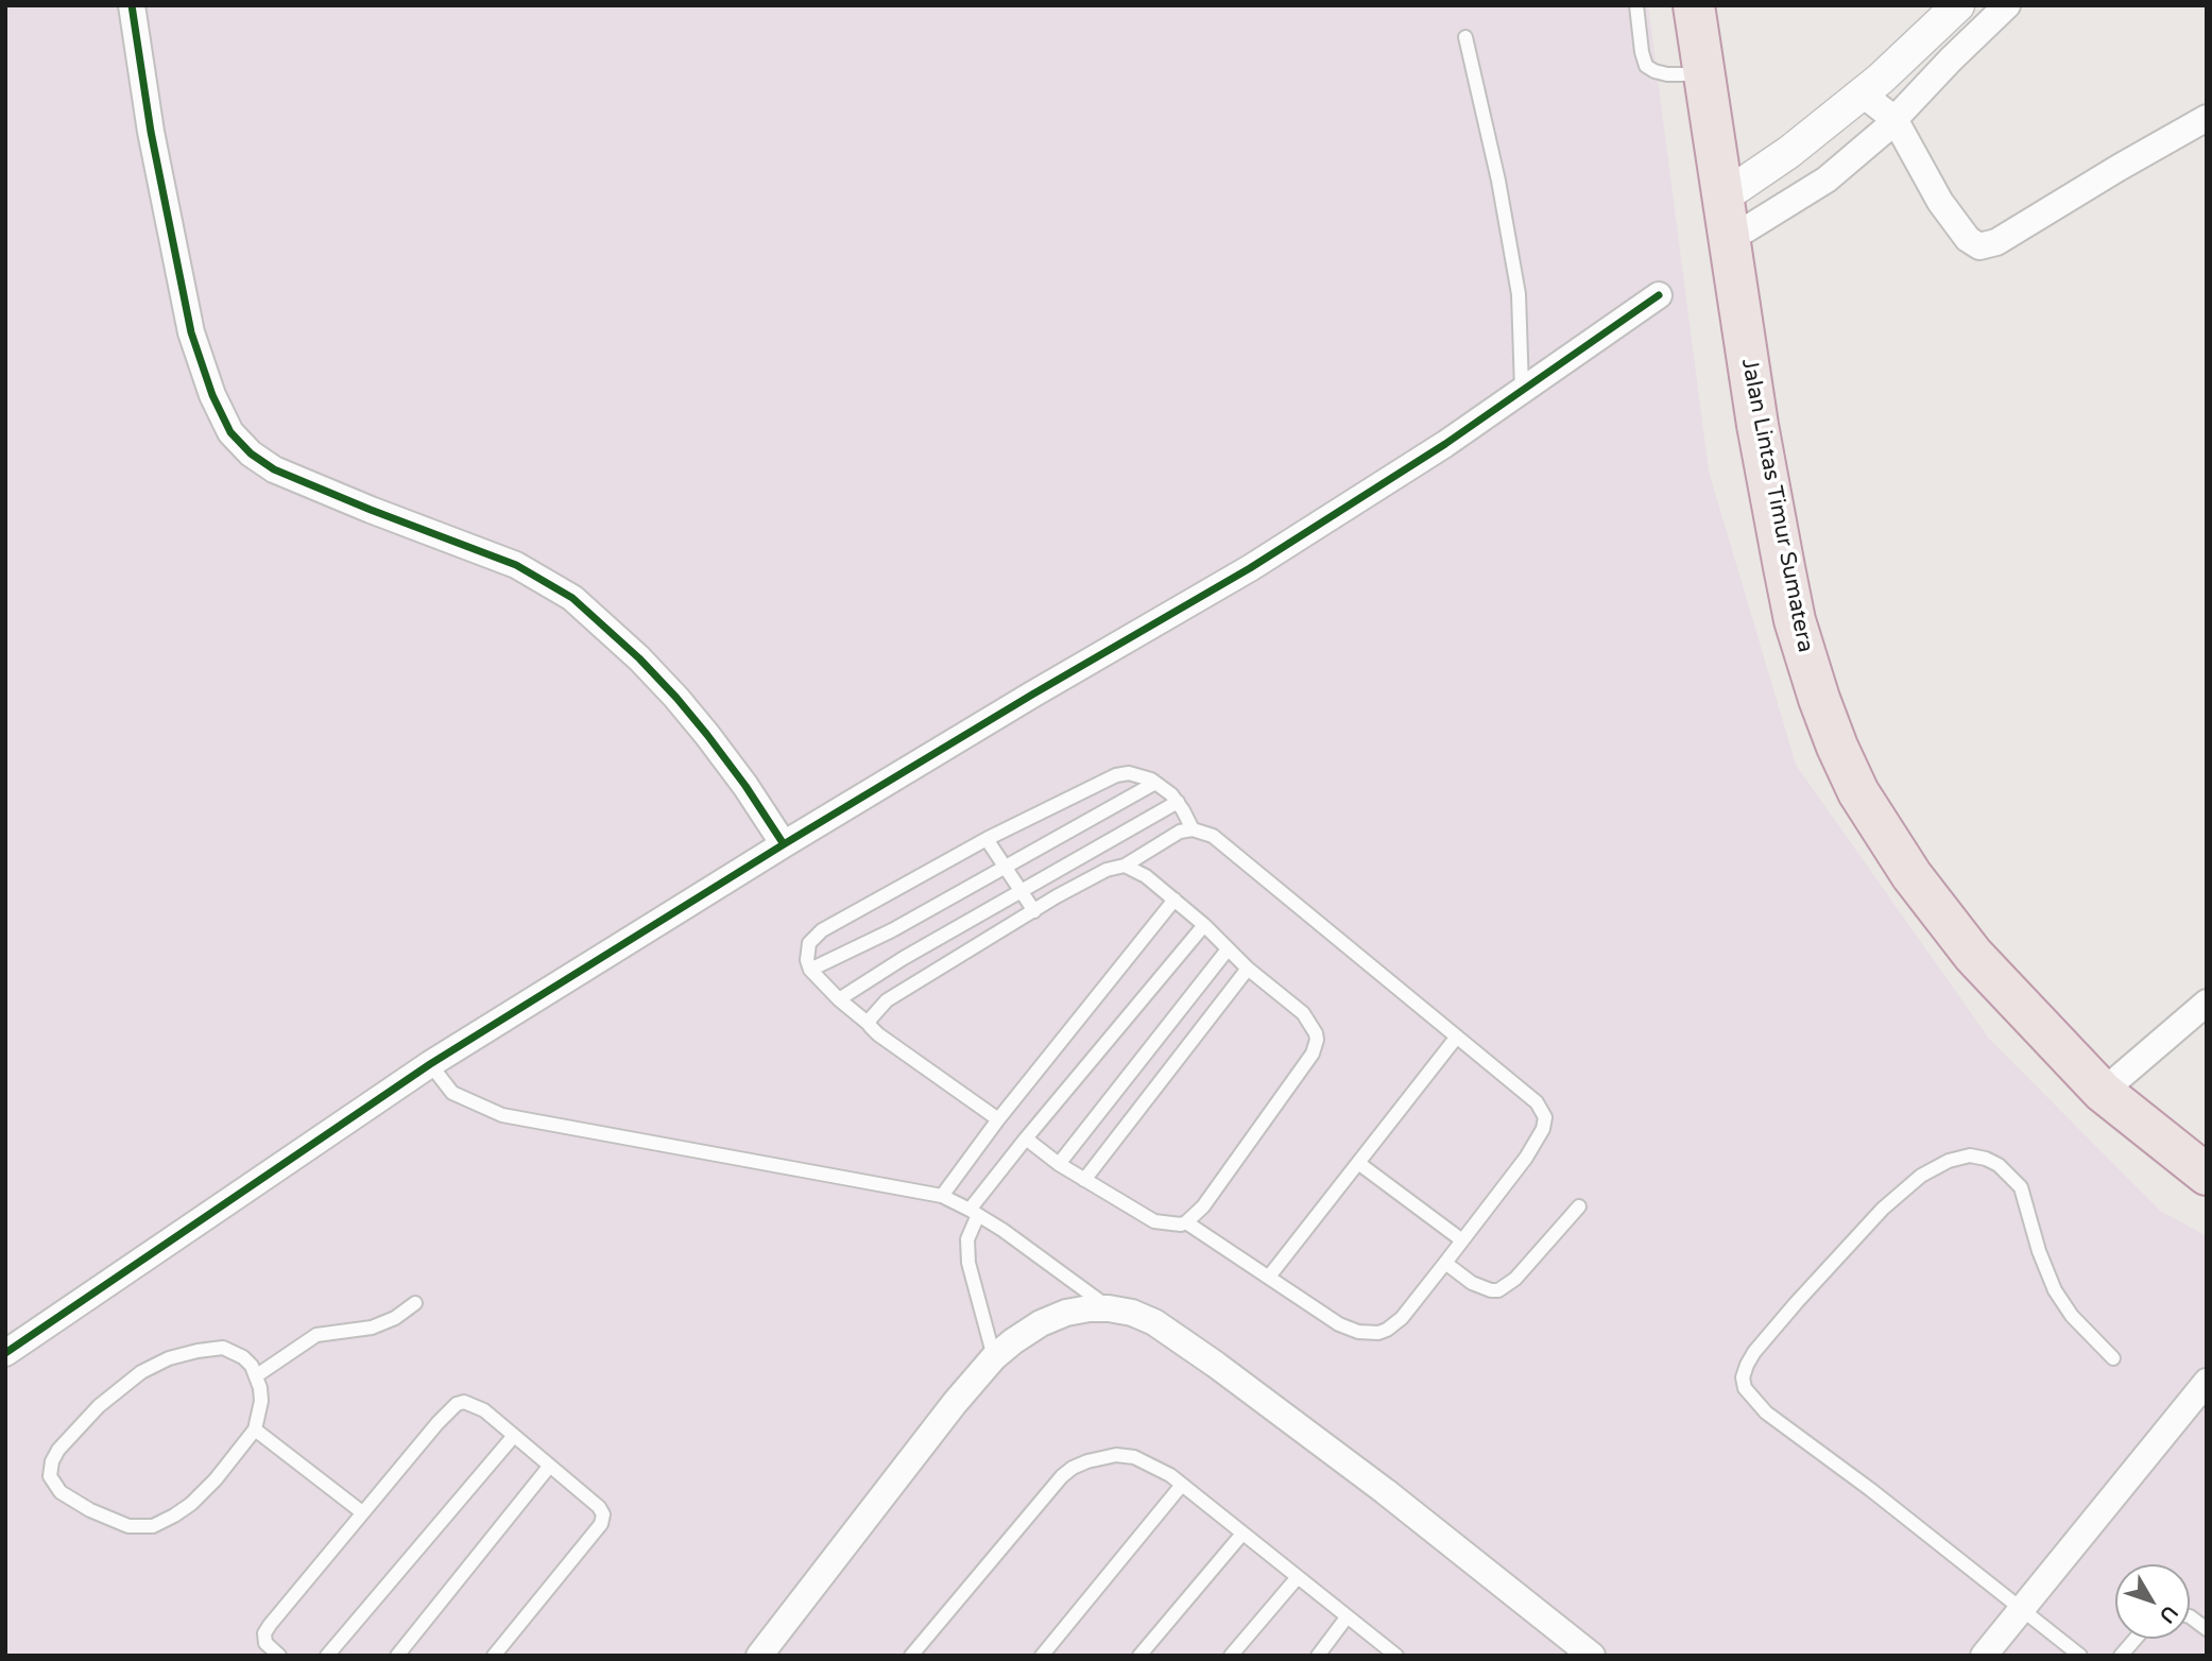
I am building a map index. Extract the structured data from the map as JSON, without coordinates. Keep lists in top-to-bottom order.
{
  "streets": {
    "highway": ["Jalan Lintas Timur Sumatera"]
  },
  "north": "bottom right"
}
